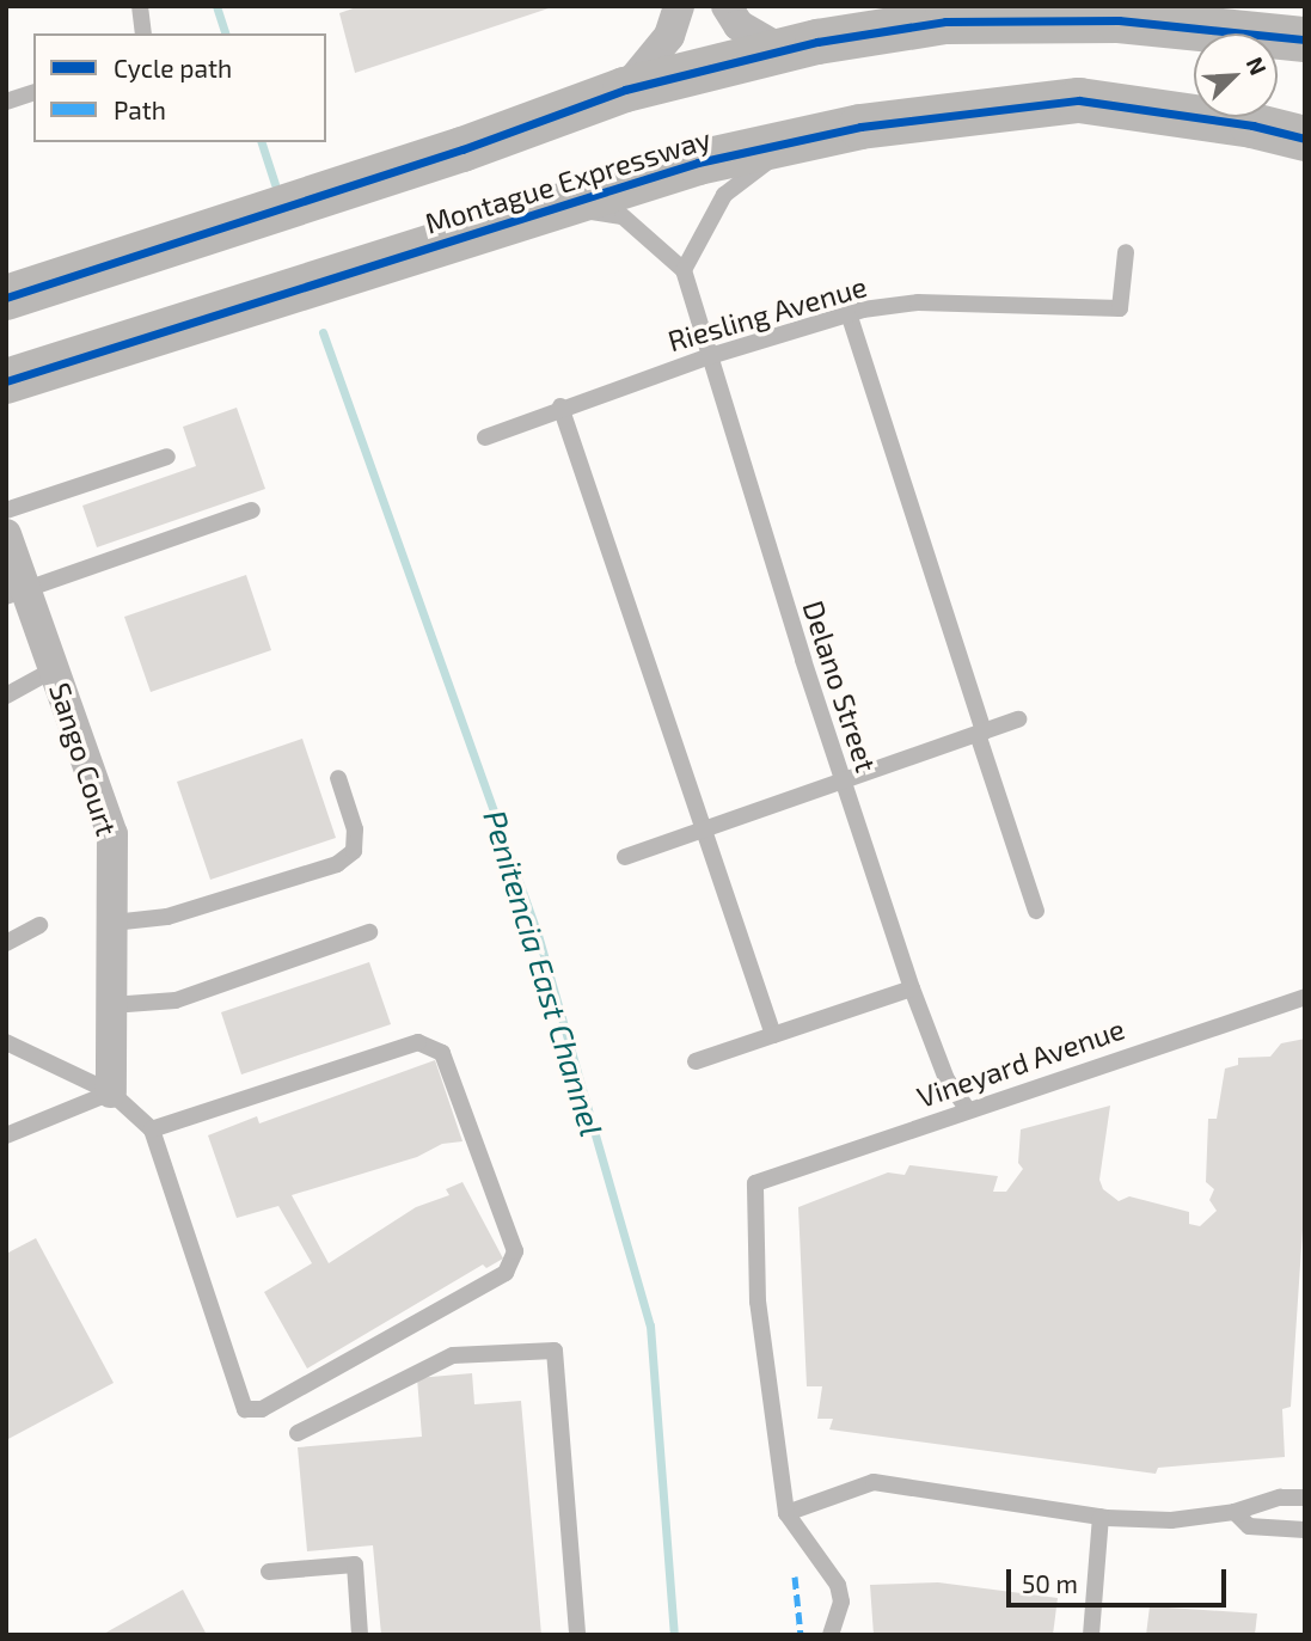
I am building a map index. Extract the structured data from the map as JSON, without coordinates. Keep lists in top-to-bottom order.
{
  "streets": {
    "highway": ["Montague Expressway"],
    "street": ["Sango Court"],
    "lane": ["Riesling Avenue", "Delano Street", "Vineyard Avenue"]
  },
  "crossings": [
    ["Riesling Avenue", "Delano Street"],
    ["Delano Street", "Vineyard Avenue"]
  ],
  "water": ["Penitencia East Channel"],
  "legend": ["Cycle path", "Path"],
  "scale_bar": "50 m",
  "north": "top right"
}
